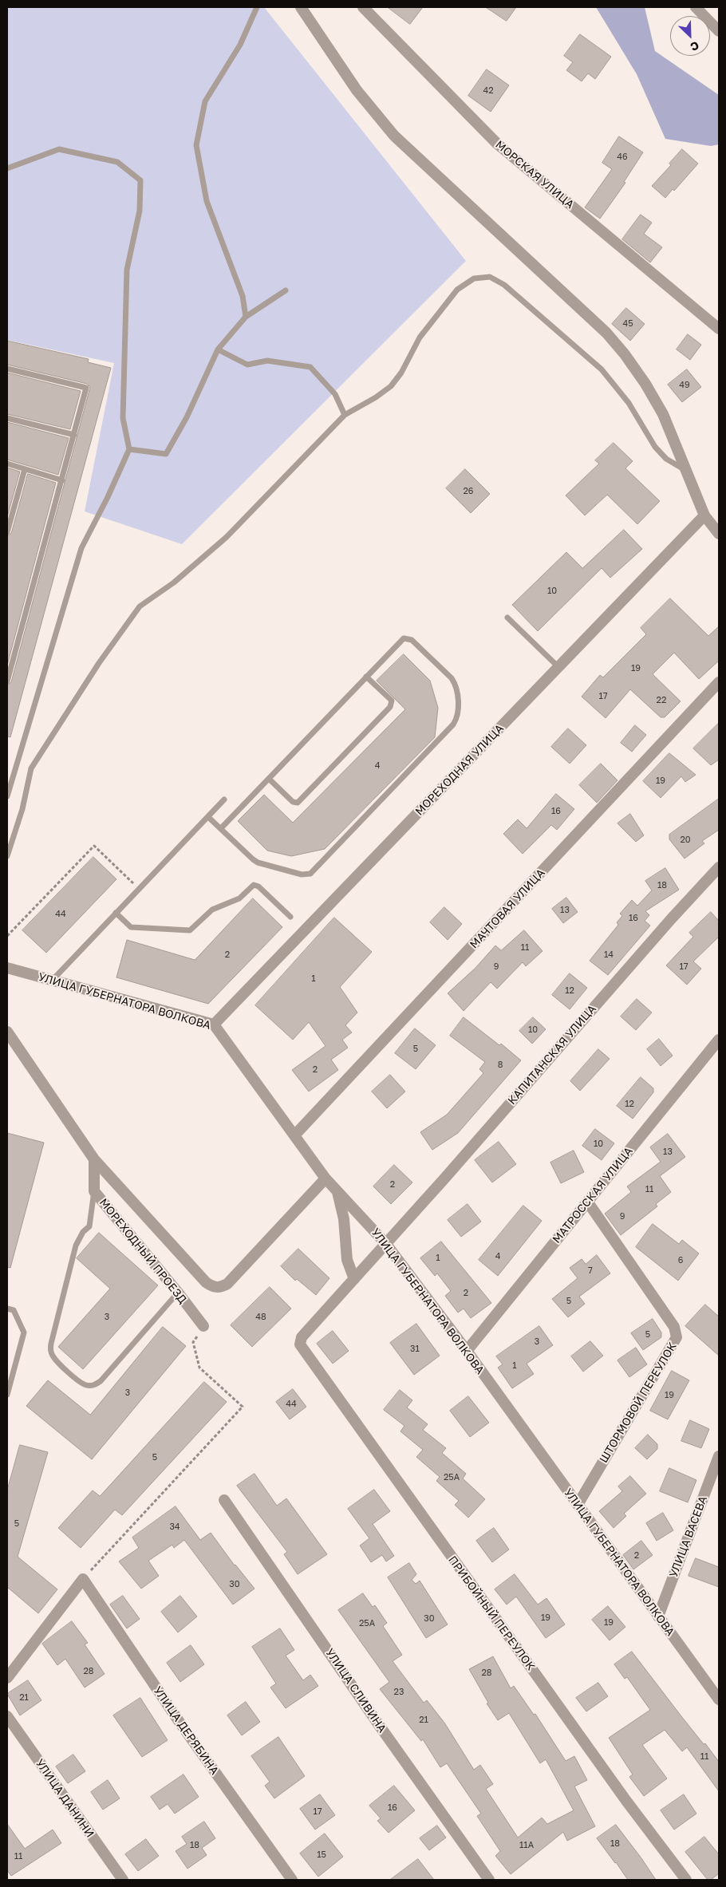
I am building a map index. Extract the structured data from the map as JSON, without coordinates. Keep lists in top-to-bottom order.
{
  "streets": {
    "street": [
      "МОРСКАЯ УЛИЦА",
      "МОРЕХОДНАЯ УЛИЦА",
      "МАЧТОВАЯ УЛИЦА",
      "УЛИЦА ГУБЕРНАТОРА ВОЛКОВА",
      "КАПИТАНСКАЯ УЛИЦА",
      "МАТРОССКАЯ УЛИЦА",
      "МОРЕХОДНЫЙ ПРОЕЗД",
      "ШТОРМОВОЙ ПЕРЕУЛОК",
      "УЛИЦА ВАСЕВА",
      "ПРИБОЙНЫЙ ПЕРЕУЛОК",
      "УЛИЦА СЛИВИНА",
      "УЛИЦА ДЕРЯБИНА",
      "УЛИЦА ДАНИНИ"
    ]
  },
  "crossings": [
    ["МОРЕХОДНАЯ УЛИЦА", "УЛИЦА ГУБЕРНАТОРА ВОЛКОВА"],
    ["МАЧТОВАЯ УЛИЦА", "УЛИЦА ГУБЕРНАТОРА ВОЛКОВА"],
    ["УЛИЦА ГУБЕРНАТОРА ВОЛКОВА", "КАПИТАНСКАЯ УЛИЦА"],
    ["УЛИЦА ГУБЕРНАТОРА ВОЛКОВА", "МАТРОССКАЯ УЛИЦА"],
    ["УЛИЦА ГУБЕРНАТОРА ВОЛКОВА", "ШТОРМОВОЙ ПЕРЕУЛОК"],
    ["УЛИЦА ГУБЕРНАТОРА ВОЛКОВА", "УЛИЦА ВАСЕВА"],
    ["КАПИТАНСКАЯ УЛИЦА", "ПРИБОЙНЫЙ ПЕРЕУЛОК"],
    ["МАТРОССКАЯ УЛИЦА", "ШТОРМОВОЙ ПЕРЕУЛОК"]
  ],
  "house_numbers": [
    "42",
    "46",
    "45",
    "49",
    "26",
    "10",
    "19",
    "17",
    "22",
    "4",
    "19",
    "16",
    "20",
    "18",
    "13",
    "44",
    "16",
    "11",
    "2",
    "14",
    "9",
    "17",
    "1",
    "12",
    "10",
    "5",
    "8",
    "2",
    "12",
    "10",
    "13",
    "2",
    "11",
    "9",
    "4",
    "1",
    "6",
    "7",
    "2",
    "5",
    "3",
    "48",
    "5",
    "3",
    "31",
    "1",
    "3",
    "19",
    "44",
    "5",
    "25А",
    "5",
    "34",
    "2",
    "30",
    "19",
    "30",
    "19",
    "25А",
    "28",
    "28",
    "23",
    "21",
    "21",
    "11",
    "16",
    "17",
    "18",
    "18",
    "11А",
    "15",
    "11"
  ],
  "north": "bottom right"
}
